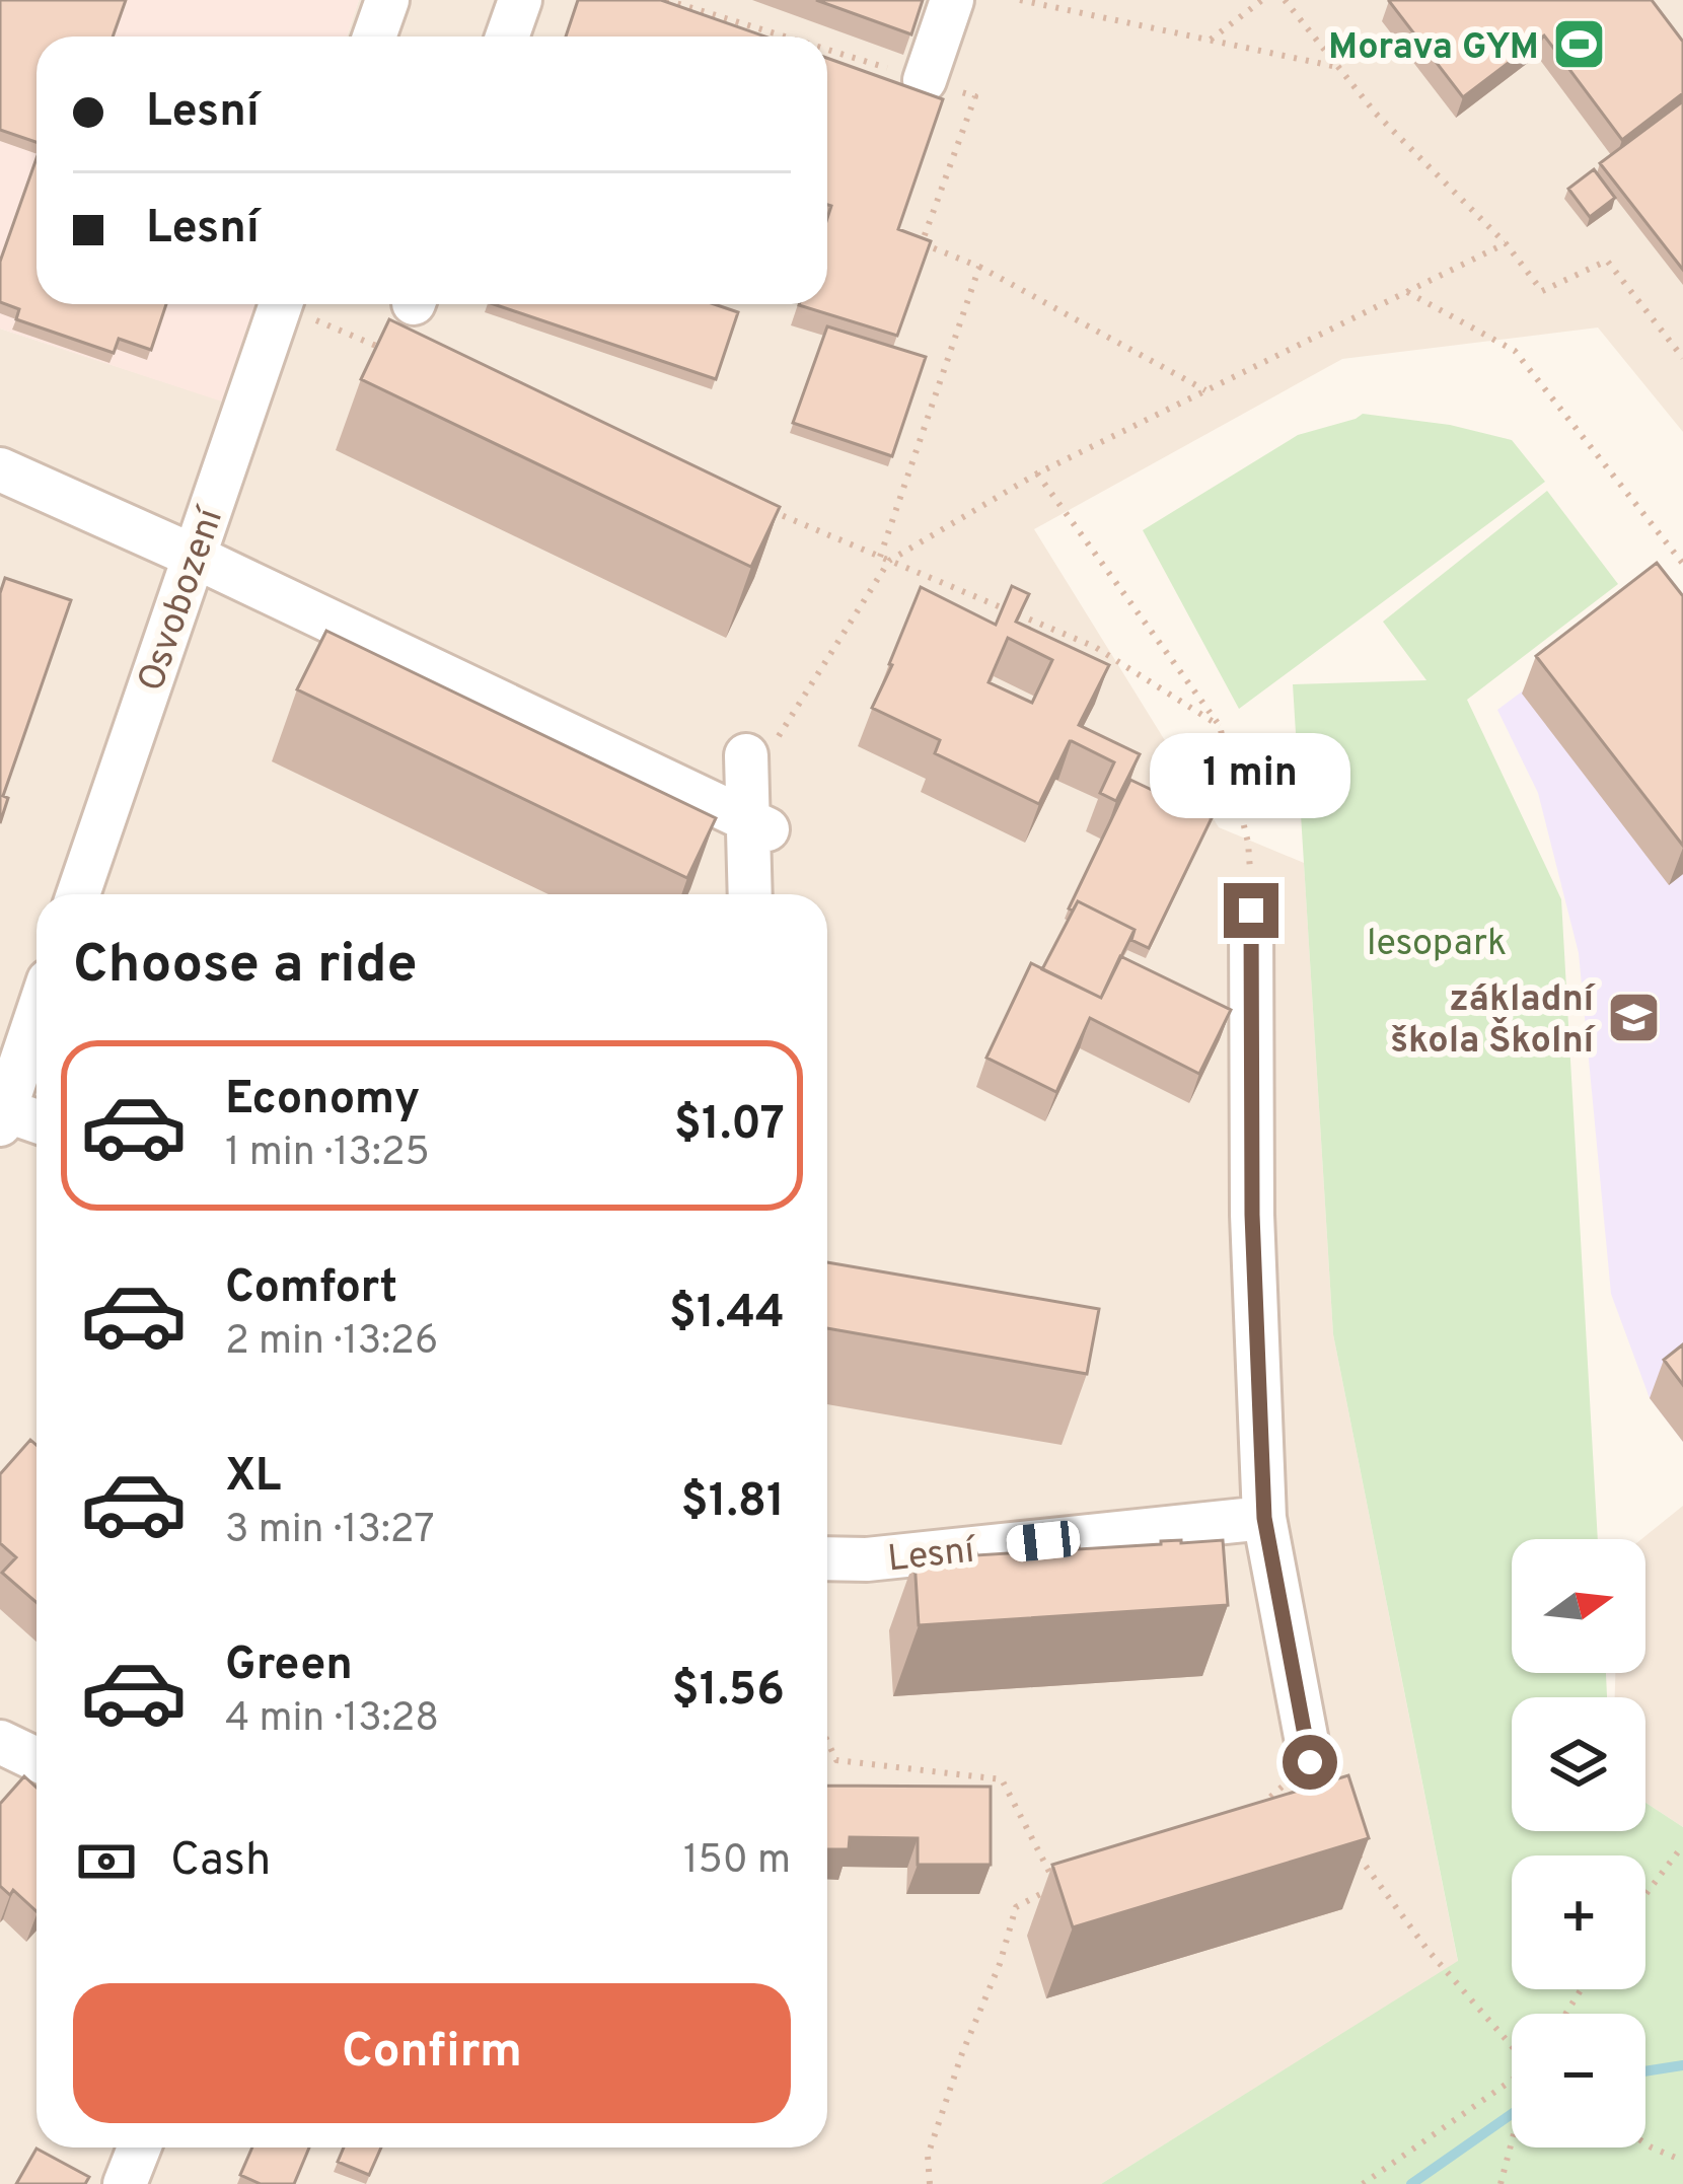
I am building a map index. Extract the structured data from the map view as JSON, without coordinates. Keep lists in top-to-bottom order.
{
  "streets": {
    "street": ["Osvobození", "Lesní"]
  },
  "parks": ["lesopark"],
  "places": {
    "sports": ["Morava GYM"],
    "school or university": ["základní škola Školní"]
  },
  "north": "right",
  "page": {
    "banner": ["Lesní", "Lesní"],
    "bubble": "1 min",
    "heading": "Choose a ride",
    "list": [
      {
        "name": "Economy",
        "note": "1 min · 13:25",
        "value": "$1.07"
      },
      {
        "name": "Comfort",
        "note": "2 min · 13:26",
        "value": "$1.44"
      },
      {
        "name": "XL",
        "note": "3 min · 13:27",
        "value": "$1.81"
      },
      {
        "name": "Green",
        "note": "4 min · 13:28",
        "value": "$1.56"
      }
    ],
    "map_buttons": ["+", "−"],
    "pay": ["Cash", "150 m"],
    "buttons": "Confirm"
  }
}
